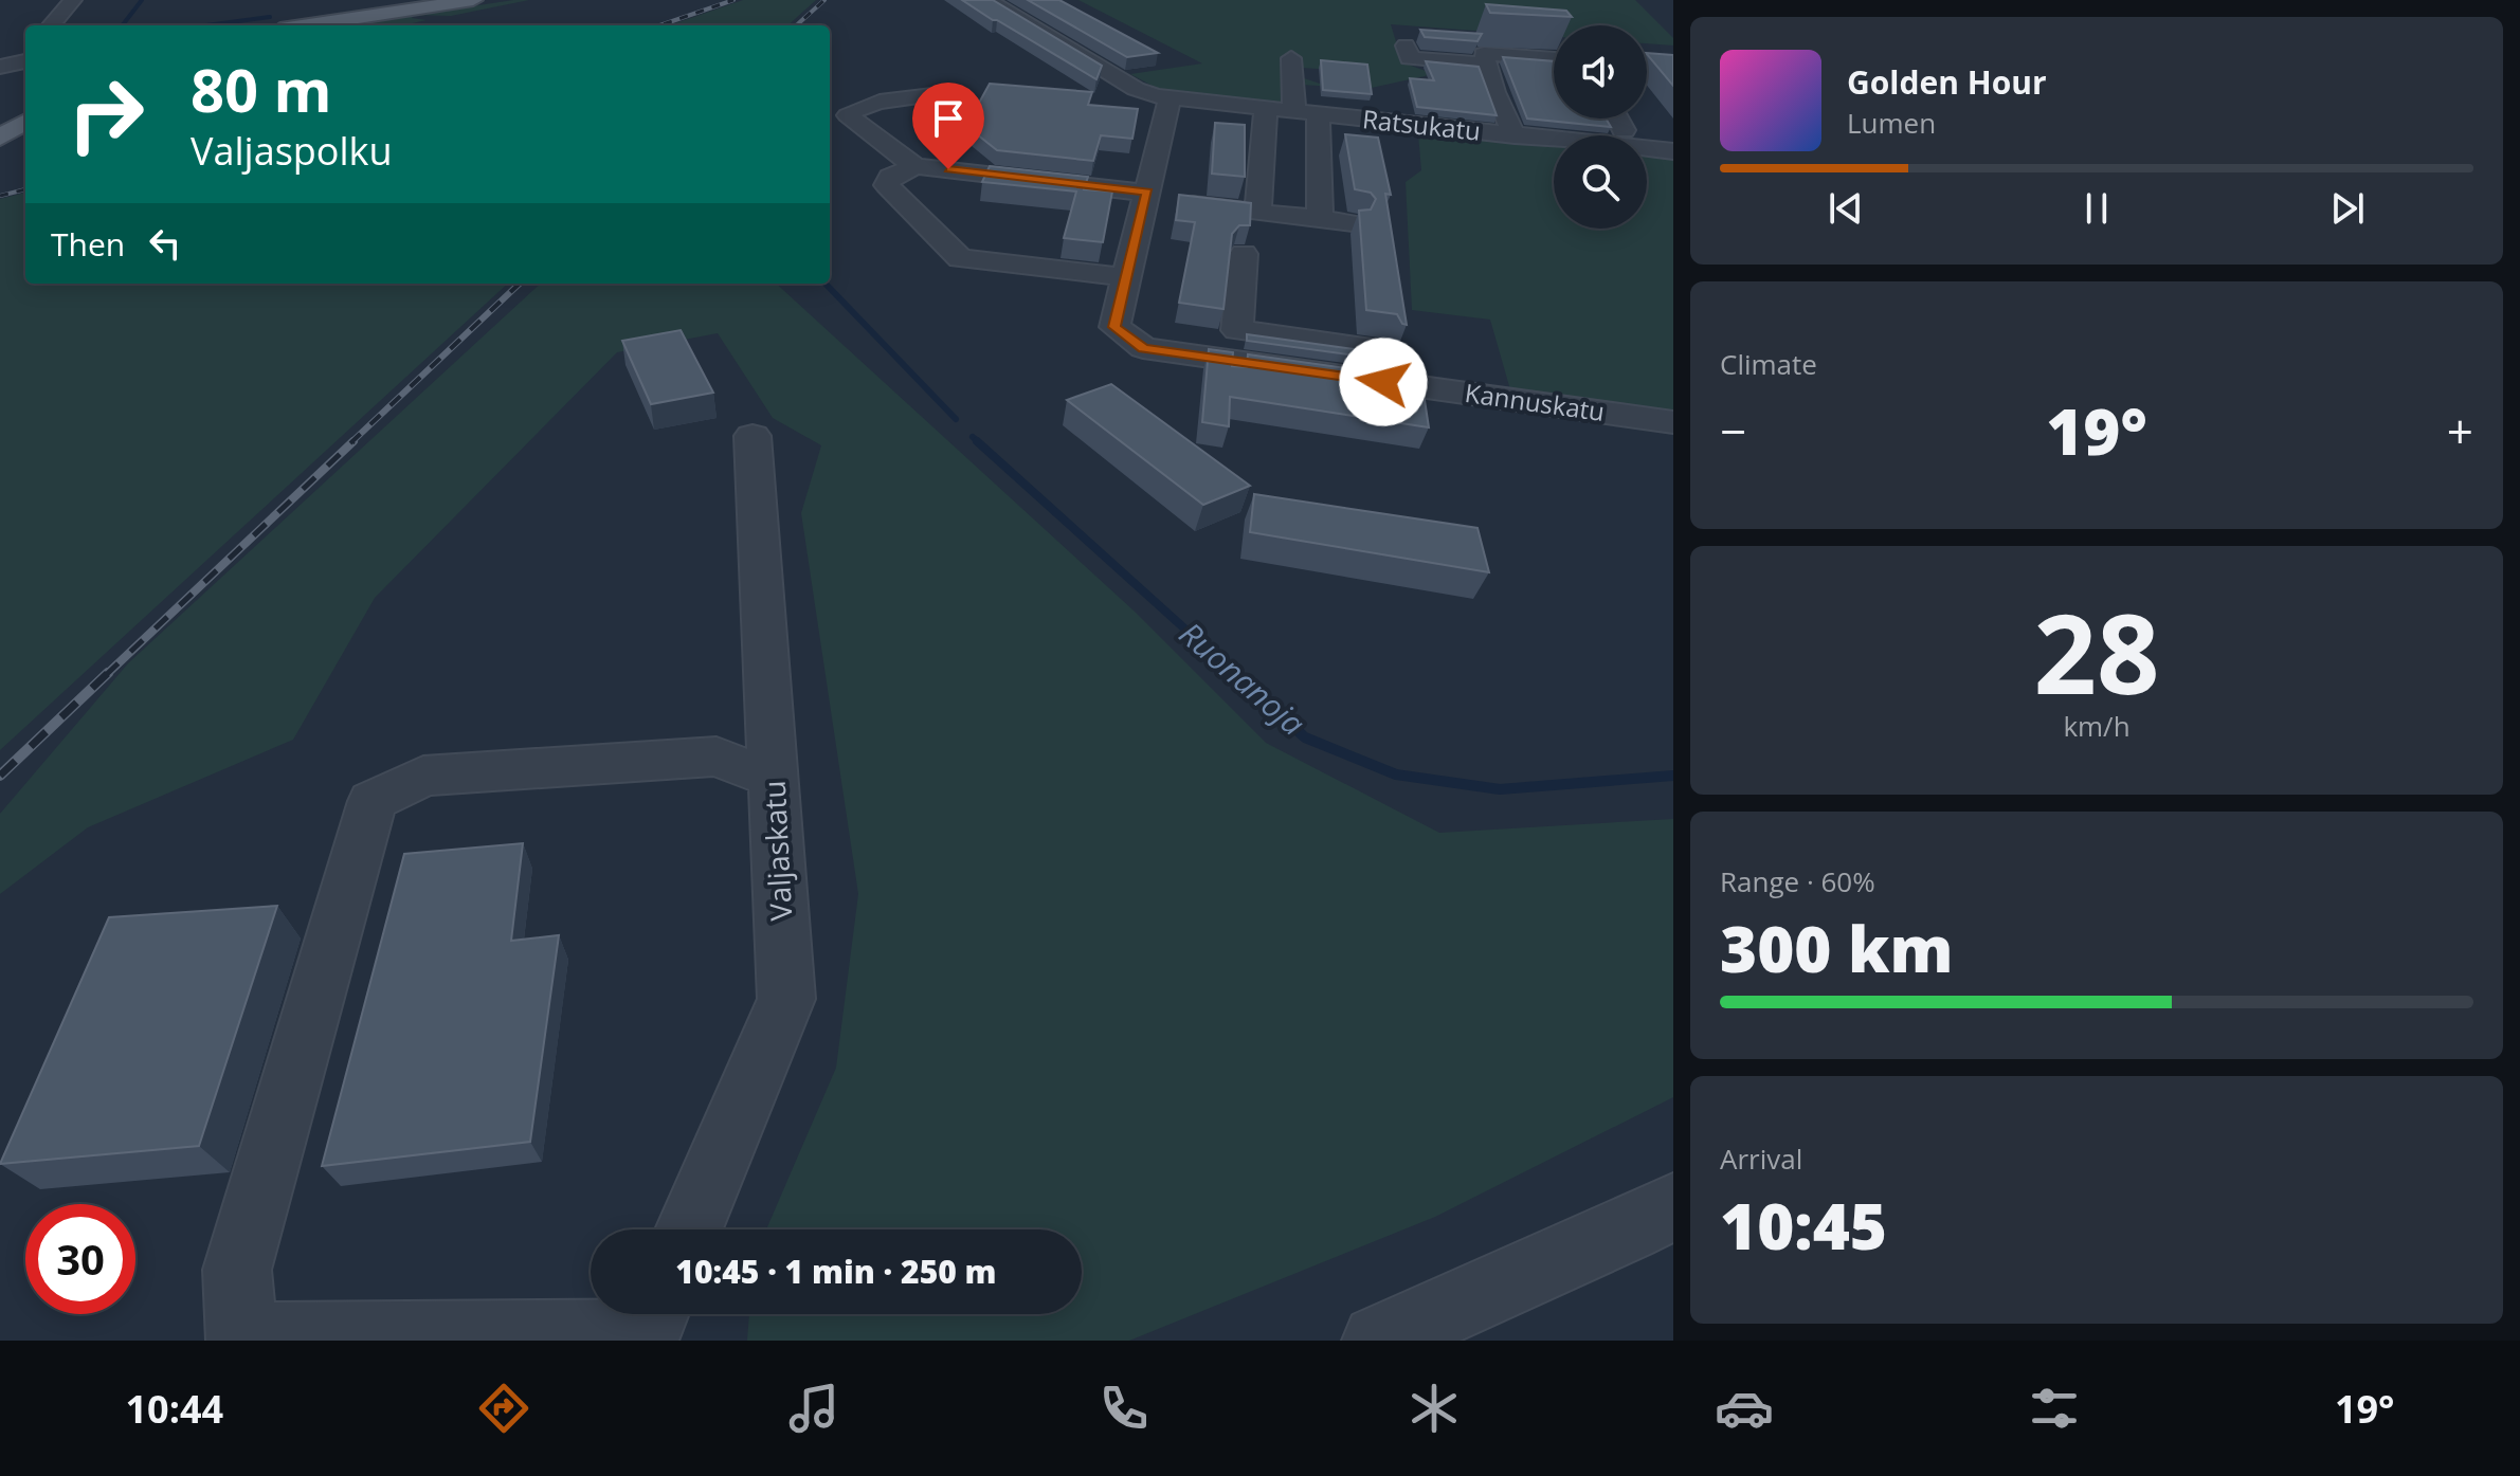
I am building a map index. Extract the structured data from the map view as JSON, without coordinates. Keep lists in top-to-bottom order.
{
  "streets": {
    "street": ["Ratsukatu", "Kannuskatu", "Valjaskatu"]
  },
  "water": ["Ruonanoja"],
  "page": {
    "turn": ["80 m", "Valjaspolku"],
    "song": ["Golden Hour", "Lumen"],
    "then": "Then",
    "tile": [
      "Climate",
      ["28", "km/h"],
      ["Range · 60%", "300 km"],
      ["Arrival", "10:45"]
    ],
    "heat": ["−", "19°", "+"],
    "limit": "30",
    "trip": "10:45 · 1 min · 250 m",
    "tabs": ["10:44", "19°"]
  }
}
